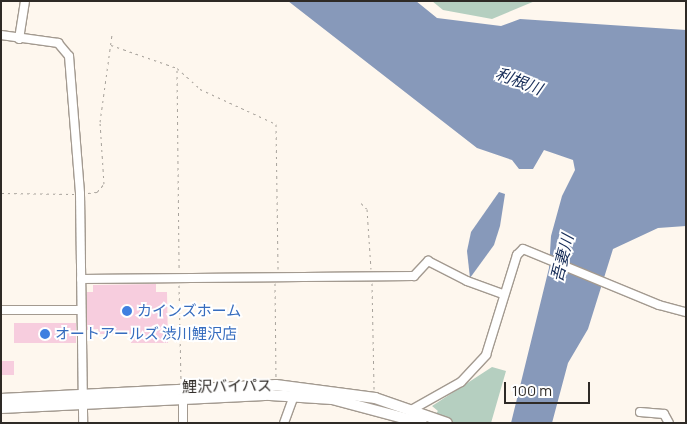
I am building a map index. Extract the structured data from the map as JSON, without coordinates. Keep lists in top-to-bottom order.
{
  "streets": {
    "highway": ["鯉沢バイパス"]
  },
  "water": ["利根川", "吾妻川"],
  "places": ["カインズホーム", "オートアールズ 渋川鯉沢店"],
  "scale_bar": "100 m"
}
